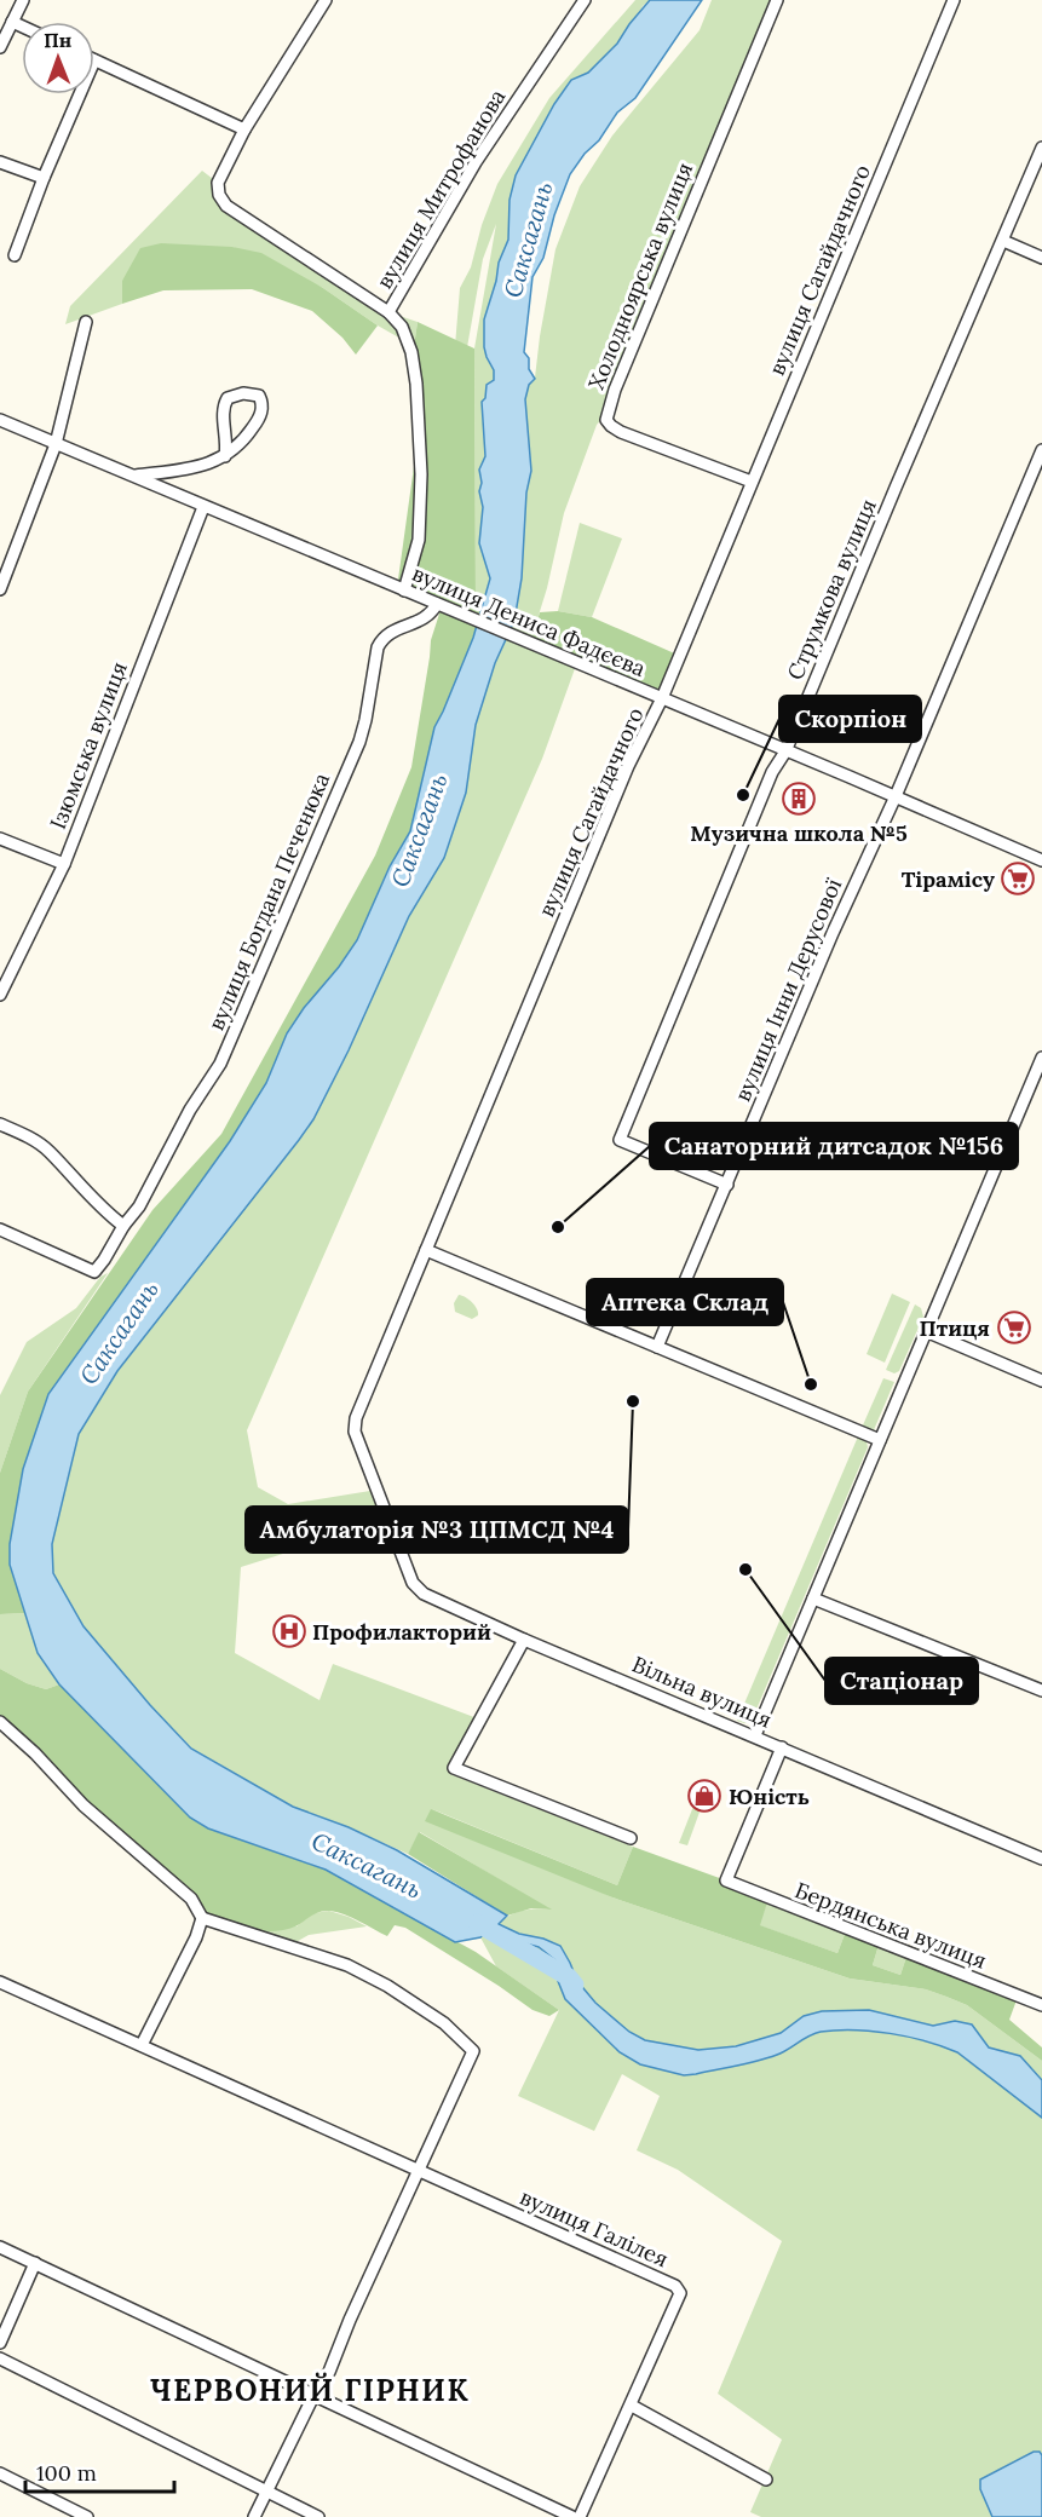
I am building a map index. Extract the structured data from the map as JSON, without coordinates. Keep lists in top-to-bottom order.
{
  "streets": {
    "street": [
      "вулиця Митрофанова",
      "вулиця Сагайдачного",
      "Холодноярська вулиця",
      "Струмкова вулиця",
      "вулиця Дениса Фадєєва",
      "Ізюмська вулиця",
      "вулиця Богдана Печенюка",
      "вулиця Інни Дерусової",
      "Вільна вулиця",
      "Бердянська вулиця",
      "вулиця Галілея"
    ]
  },
  "crossings": [
    ["вулиця Сагайдачного", "Холодноярська вулиця"],
    ["вулиця Сагайдачного", "вулиця Дениса Фадєєва"],
    ["вулиця Сагайдачного", "Вільна вулиця"],
    ["Струмкова вулиця", "вулиця Дениса Фадєєва"],
    ["Струмкова вулиця", "вулиця Інни Дерусової"],
    ["вулиця Дениса Фадєєва", "Ізюмська вулиця"],
    ["вулиця Дениса Фадєєва", "вулиця Богдана Печенюка"],
    ["вулиця Дениса Фадєєва", "вулиця Інни Дерусової"],
    ["Вільна вулиця", "Бердянська вулиця"]
  ],
  "districts": ["ЧЕРВОНИЙ ГІРНИК"],
  "water": ["Саксагань"],
  "places": {
    "other": [
      "Скорпіон",
      "Санаторний дитсадок №156",
      "Аптека Склад",
      "Амбулаторія №3 ЦПМСД №4",
      "Стаціонар"
    ],
    "building": ["Музична школа №5"],
    "supermarket": ["Тірамісу", "Птиця"],
    "hospital": ["Профилакторий"],
    "shop": ["Юність"]
  },
  "scale_bar": "100 m",
  "north": "top"
}
